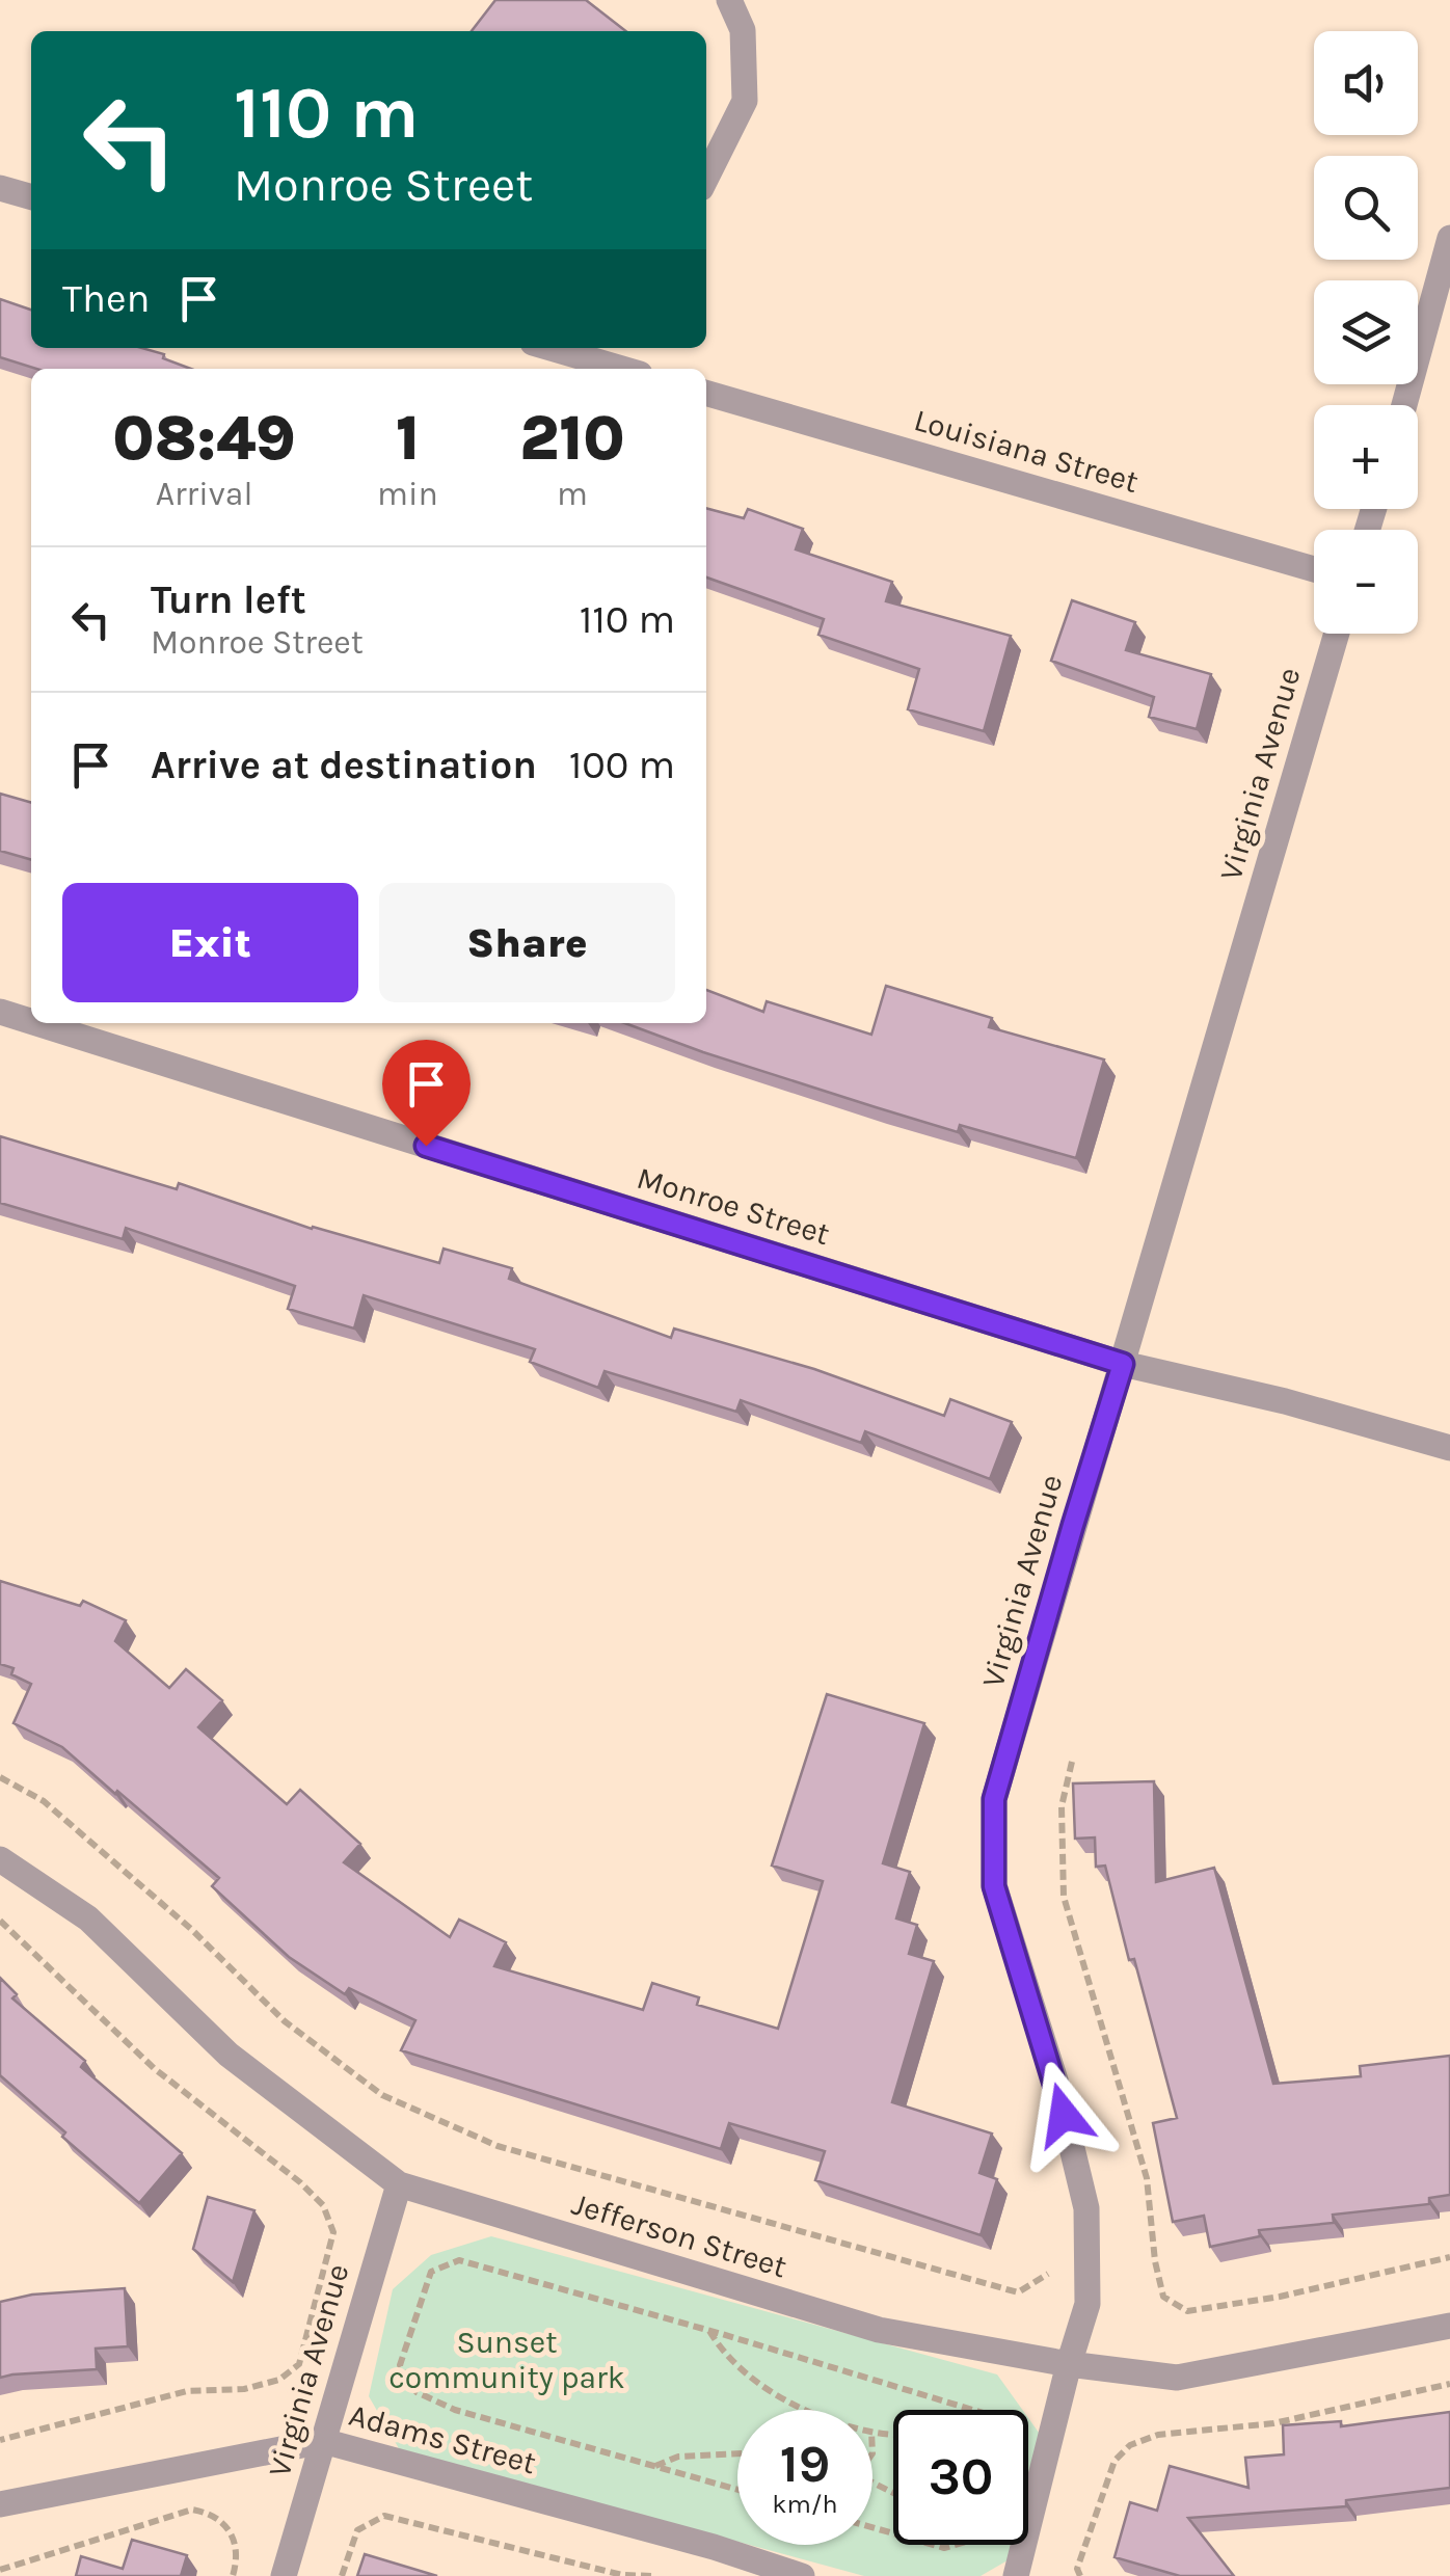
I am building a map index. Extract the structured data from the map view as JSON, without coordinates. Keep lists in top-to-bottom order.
{
  "streets": {
    "street": [
      "Louisiana Street",
      "Virginia Avenue",
      "Monroe Street",
      "Jefferson Street",
      "Adams Street"
    ]
  },
  "crossings": [
    ["Virginia Avenue", "Monroe Street"],
    ["Virginia Avenue", "Jefferson Street"],
    ["Virginia Avenue", "Adams Street"]
  ],
  "parks": ["Sunset community park"],
  "page": {
    "map_buttons": ["+", "−"],
    "turn": ["110 m", "Monroe Street"],
    "then": "Then",
    "eta": [
      "08:49",
      "Arrival",
      "1",
      "min",
      "210",
      "m"
    ],
    "list": [
      {
        "name": "Turn left",
        "note": "Monroe Street",
        "value": "110 m"
      },
      {
        "name": "Arrive at destination",
        "value": "100 m"
      }
    ],
    "buttons": ["Exit", "Share"],
    "speed": "19 km/h",
    "limit": "30"
  }
}
